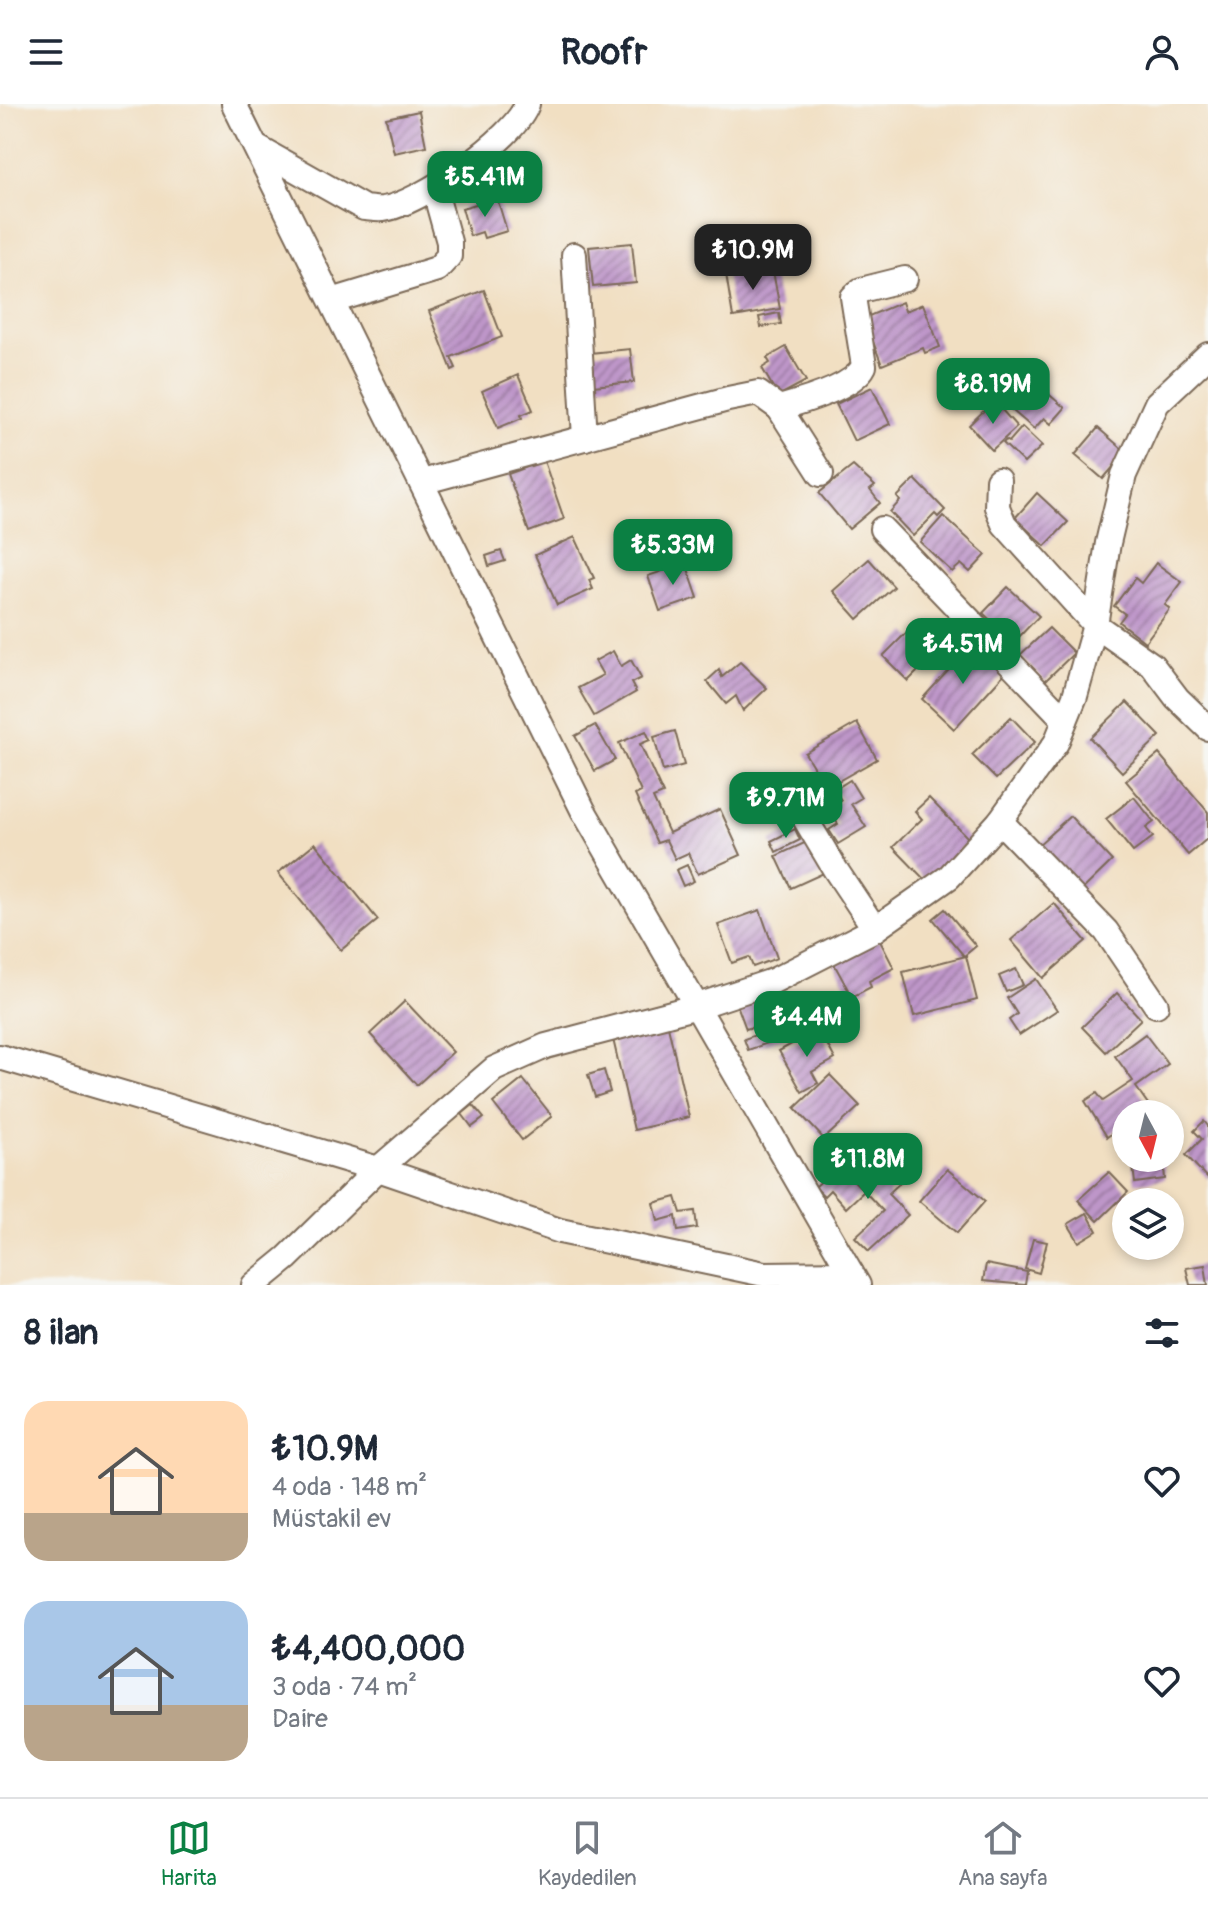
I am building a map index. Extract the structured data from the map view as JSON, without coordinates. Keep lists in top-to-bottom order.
{
  "north": "bottom",
  "page": {
    "header": "Roofr",
    "price": [
      "₺5.41M",
      "₺10.9M",
      "₺8.19M",
      "₺5.33M",
      "₺4.51M",
      "₺9.71M",
      "₺4.4M",
      "₺11.8M"
    ],
    "heading": "8 ilan",
    "list": [
      {
        "name": "₺10.9M",
        "note": "4 oda · 148 m² · Müstakil ev"
      },
      {
        "name": "₺4,400,000",
        "note": "3 oda · 74 m² · Daire"
      }
    ],
    "tabs": ["Harita", "Kaydedilen", "Ana sayfa"]
  }
}
